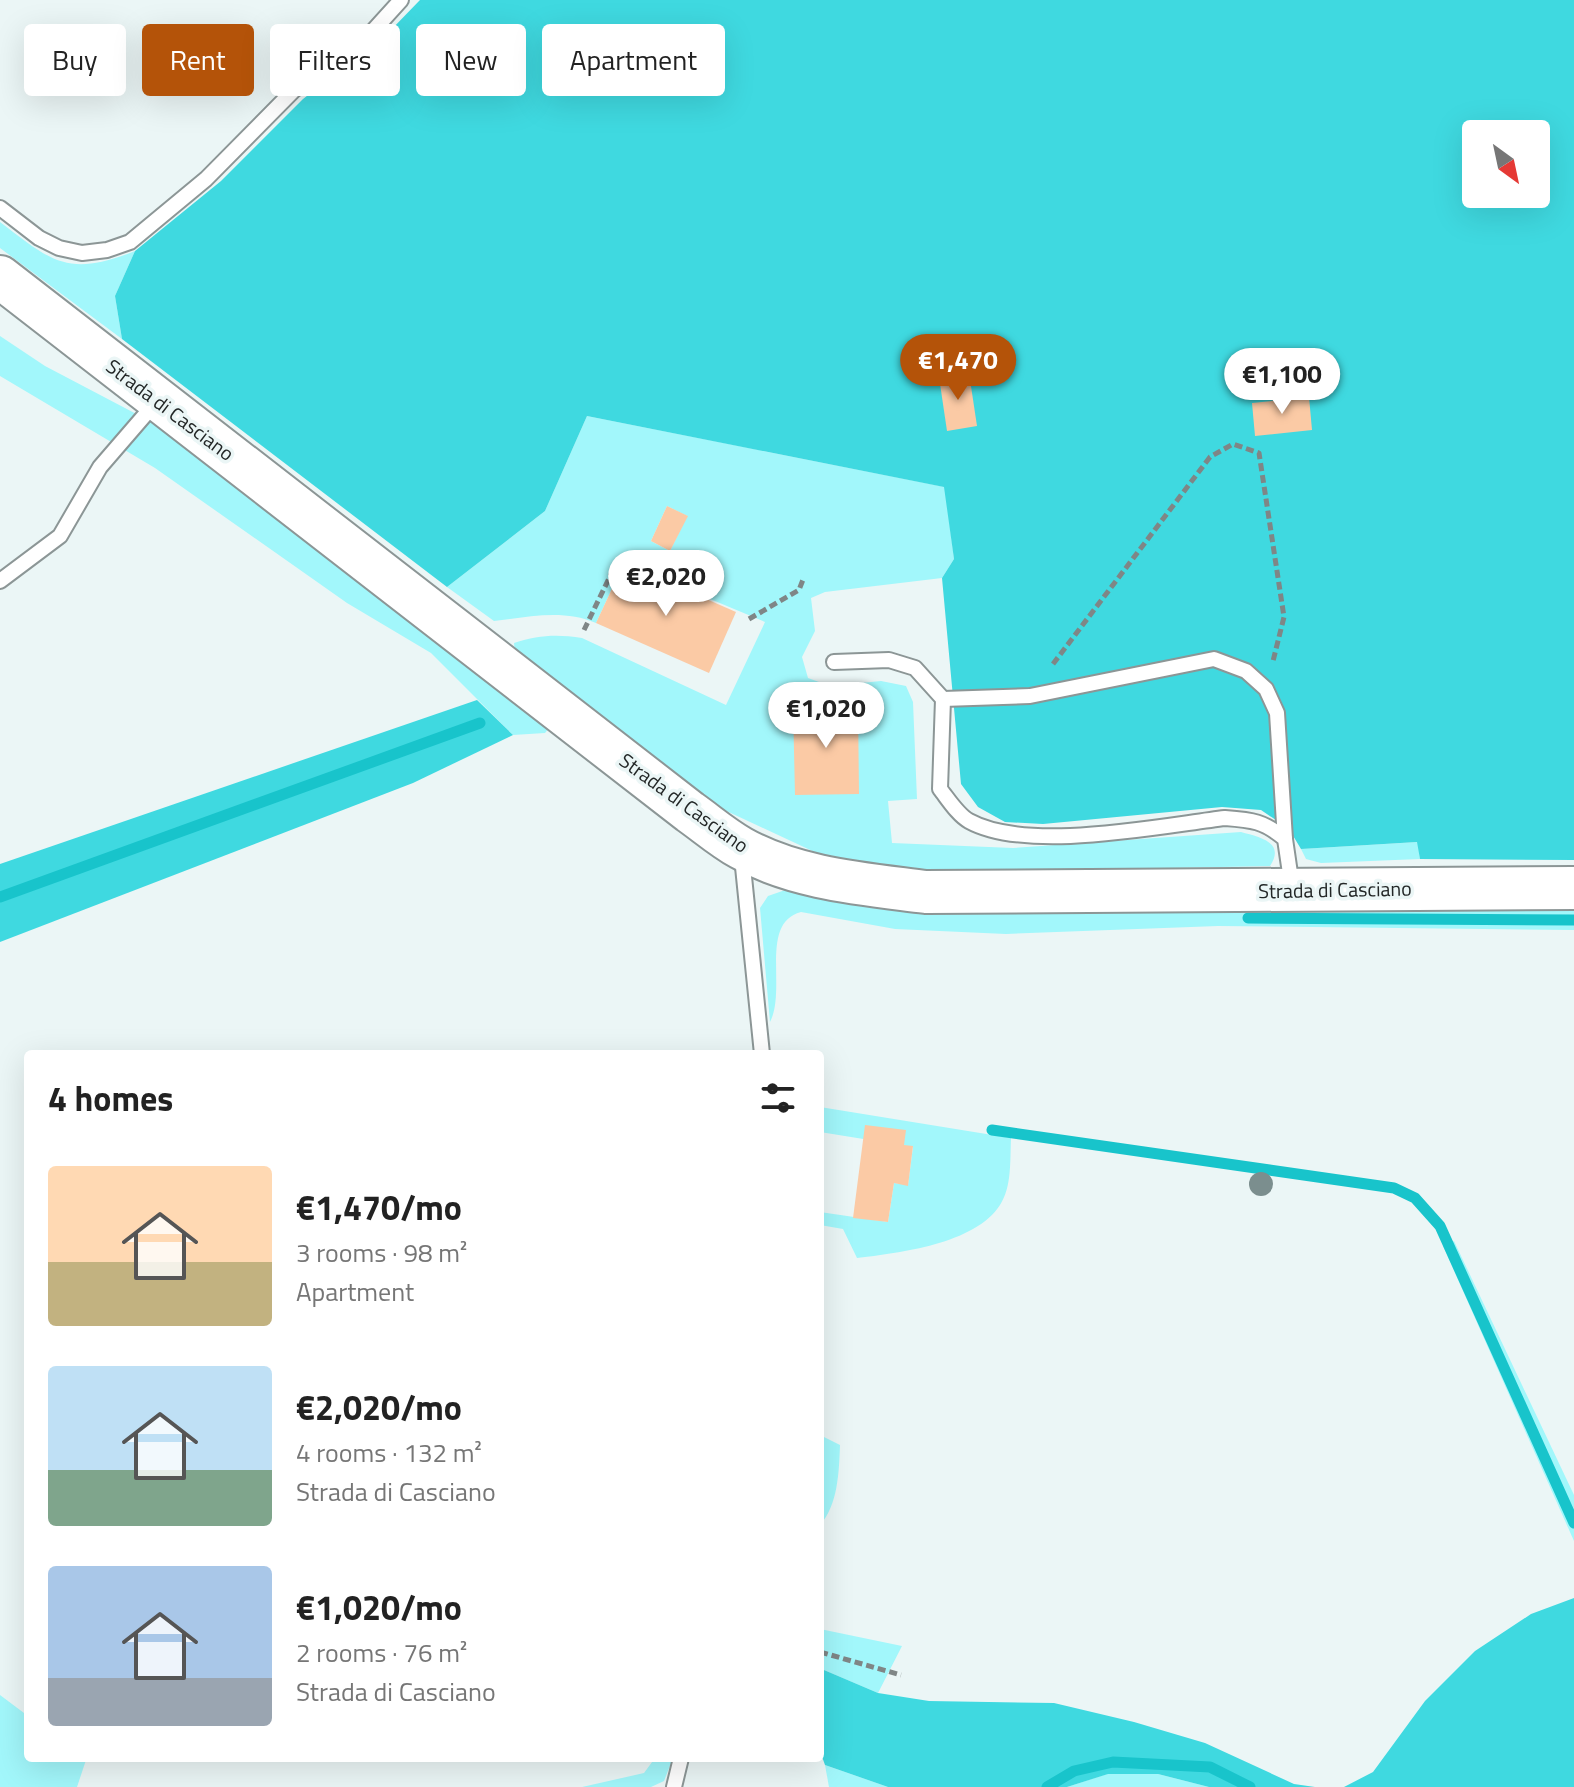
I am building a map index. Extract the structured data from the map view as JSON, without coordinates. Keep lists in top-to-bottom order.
{
  "streets": {
    "street": ["Strada di Casciano"]
  },
  "north": "bottom right",
  "page": {
    "chip": [
      "Buy",
      "Rent",
      "Filters",
      "New",
      "Apartment"
    ],
    "price": [
      "€1,470",
      "€1,100",
      "€2,020",
      "€1,020"
    ],
    "heading": "4 homes",
    "list": [
      {
        "name": "€1,470/mo",
        "note": "3 rooms · 98 m² · Apartment"
      },
      {
        "name": "€2,020/mo",
        "note": "4 rooms · 132 m² · Strada di Casciano"
      },
      {
        "name": "€1,020/mo",
        "note": "2 rooms · 76 m² · Strada di Casciano"
      }
    ]
  }
}
